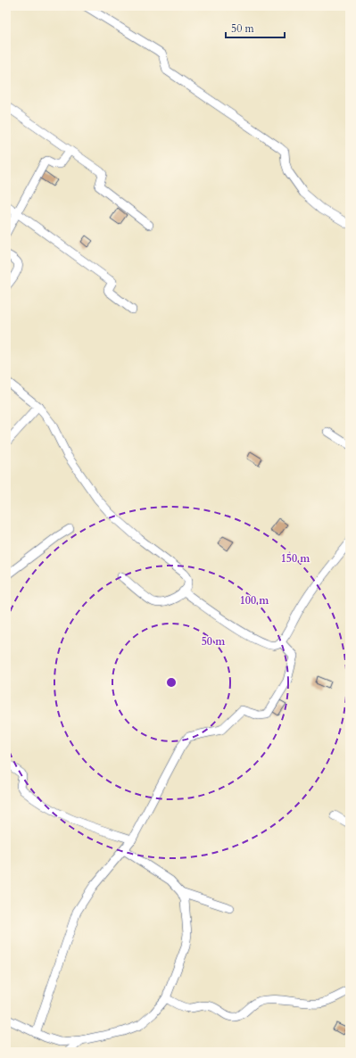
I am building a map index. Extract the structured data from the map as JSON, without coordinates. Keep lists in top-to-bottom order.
{
  "scale_bar": "50 m",
  "rings": ["150 m", "100 m", "50 m"]
}
